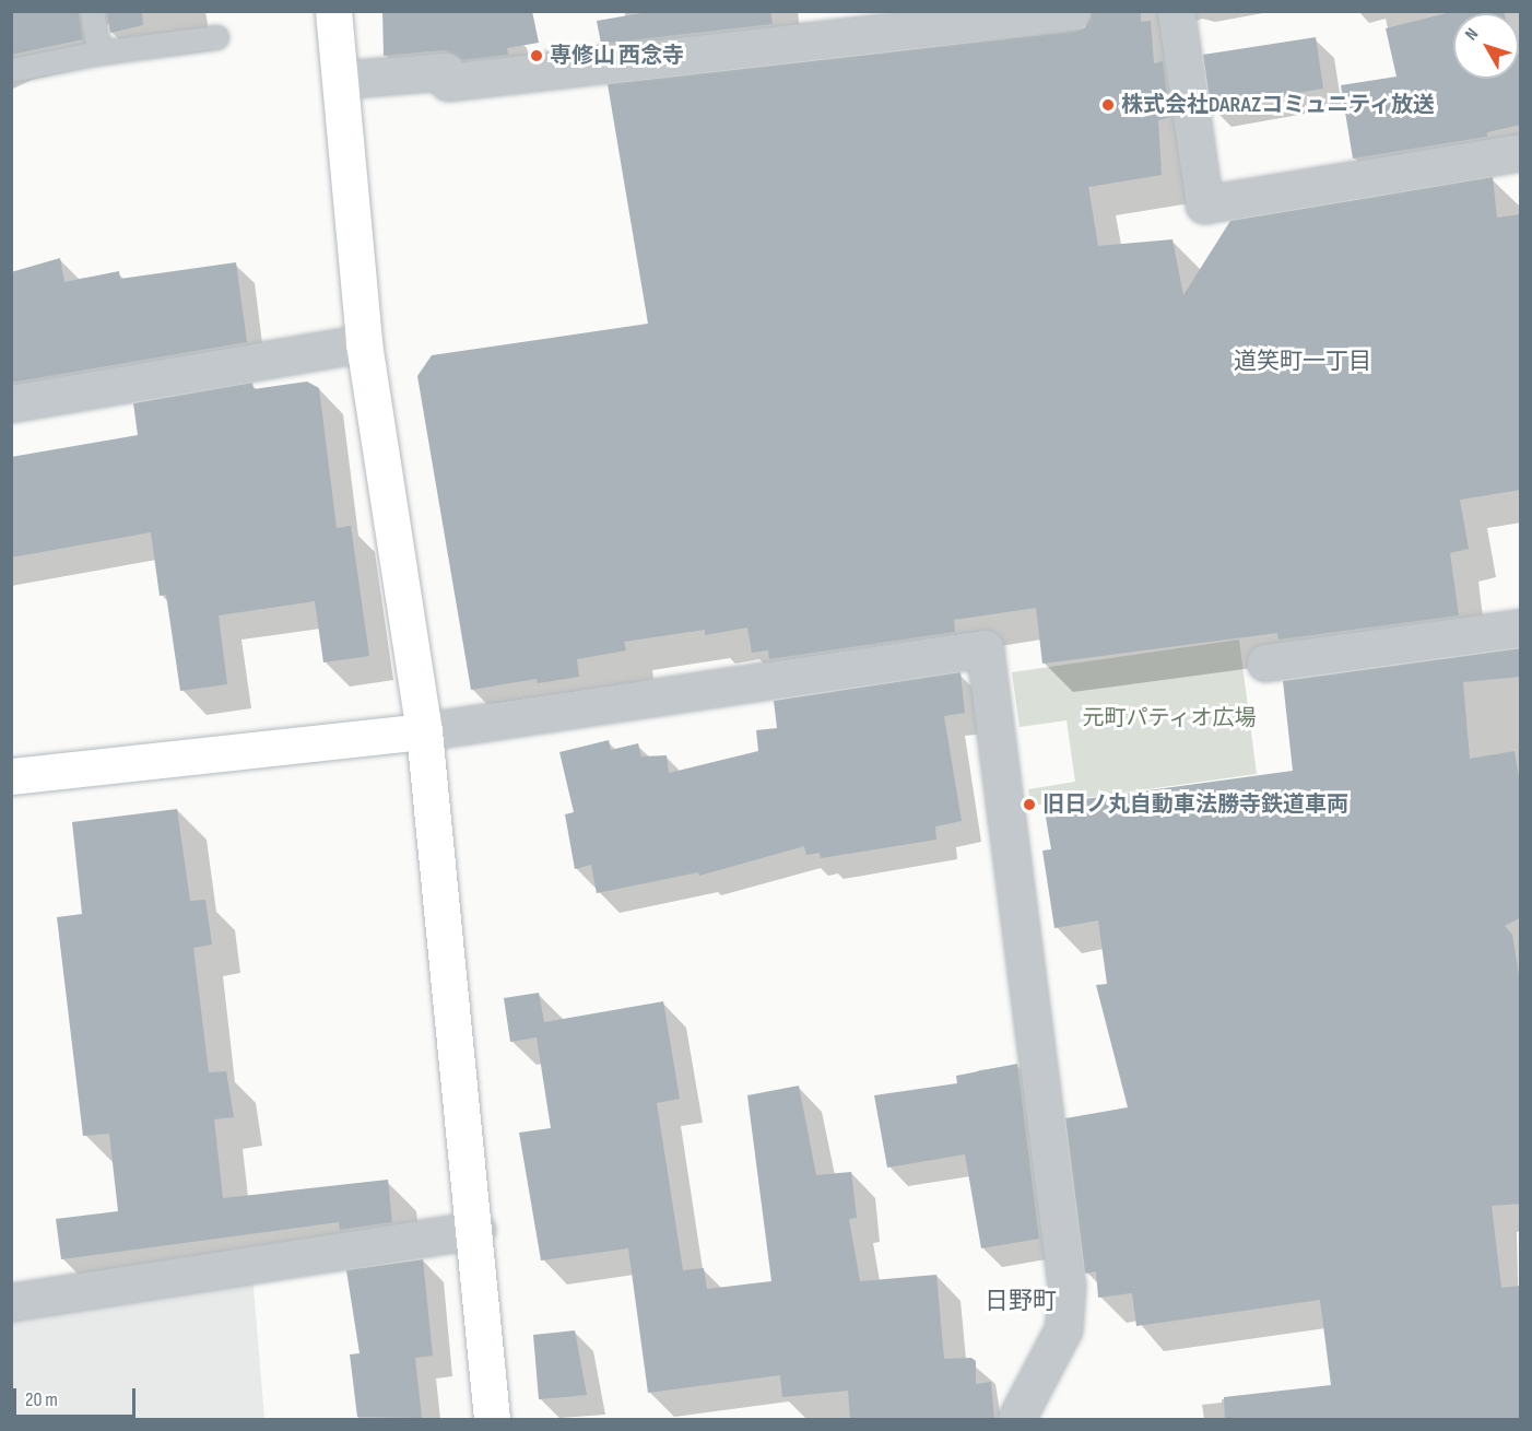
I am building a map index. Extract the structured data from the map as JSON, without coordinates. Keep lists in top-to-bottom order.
{
  "districts": ["道笑町一丁目", "日野町"],
  "parks": ["元町パティオ広場"],
  "places": ["専修山 西念寺", "株式会社DARAZコミュニティ放送", "旧日ノ丸自動車法勝寺鉄道車両"],
  "scale_bar": "20 m",
  "north": "top left"
}
